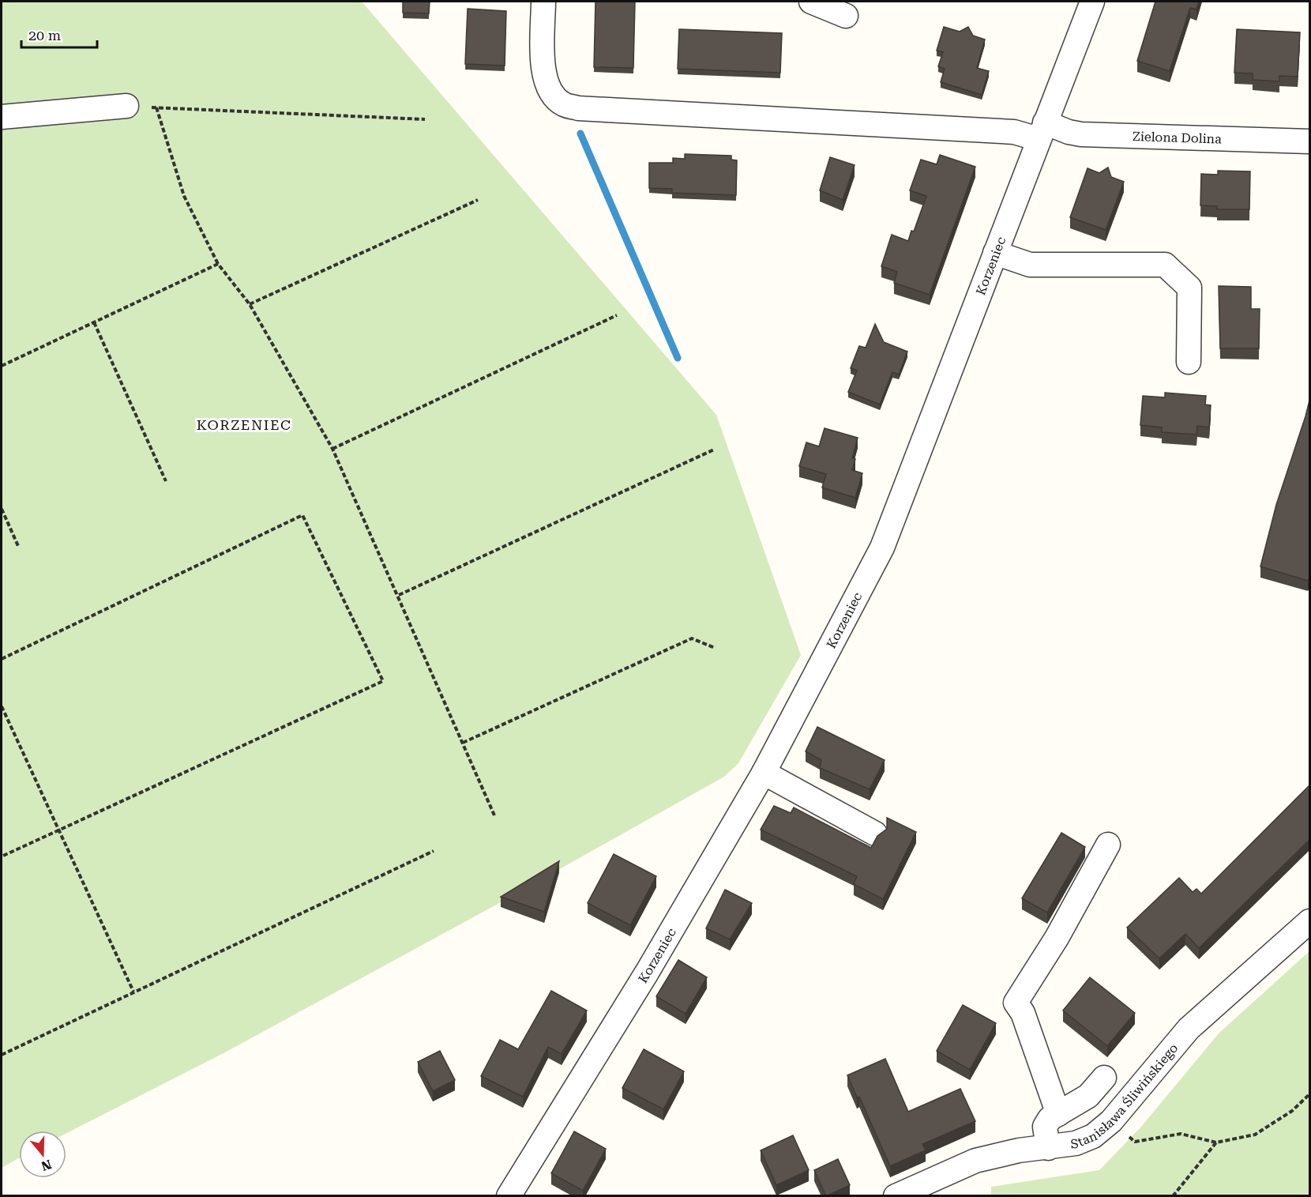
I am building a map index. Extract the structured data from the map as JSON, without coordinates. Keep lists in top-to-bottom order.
{
  "streets": {
    "street": ["Zielona Dolina", "Korzeniec", "Stanisława Śliwińskiego"]
  },
  "crossings": [
    ["Zielona Dolina", "Korzeniec"]
  ],
  "districts": ["KORZENIEC"],
  "scale_bar": "20 m",
  "north": "bottom"
}
